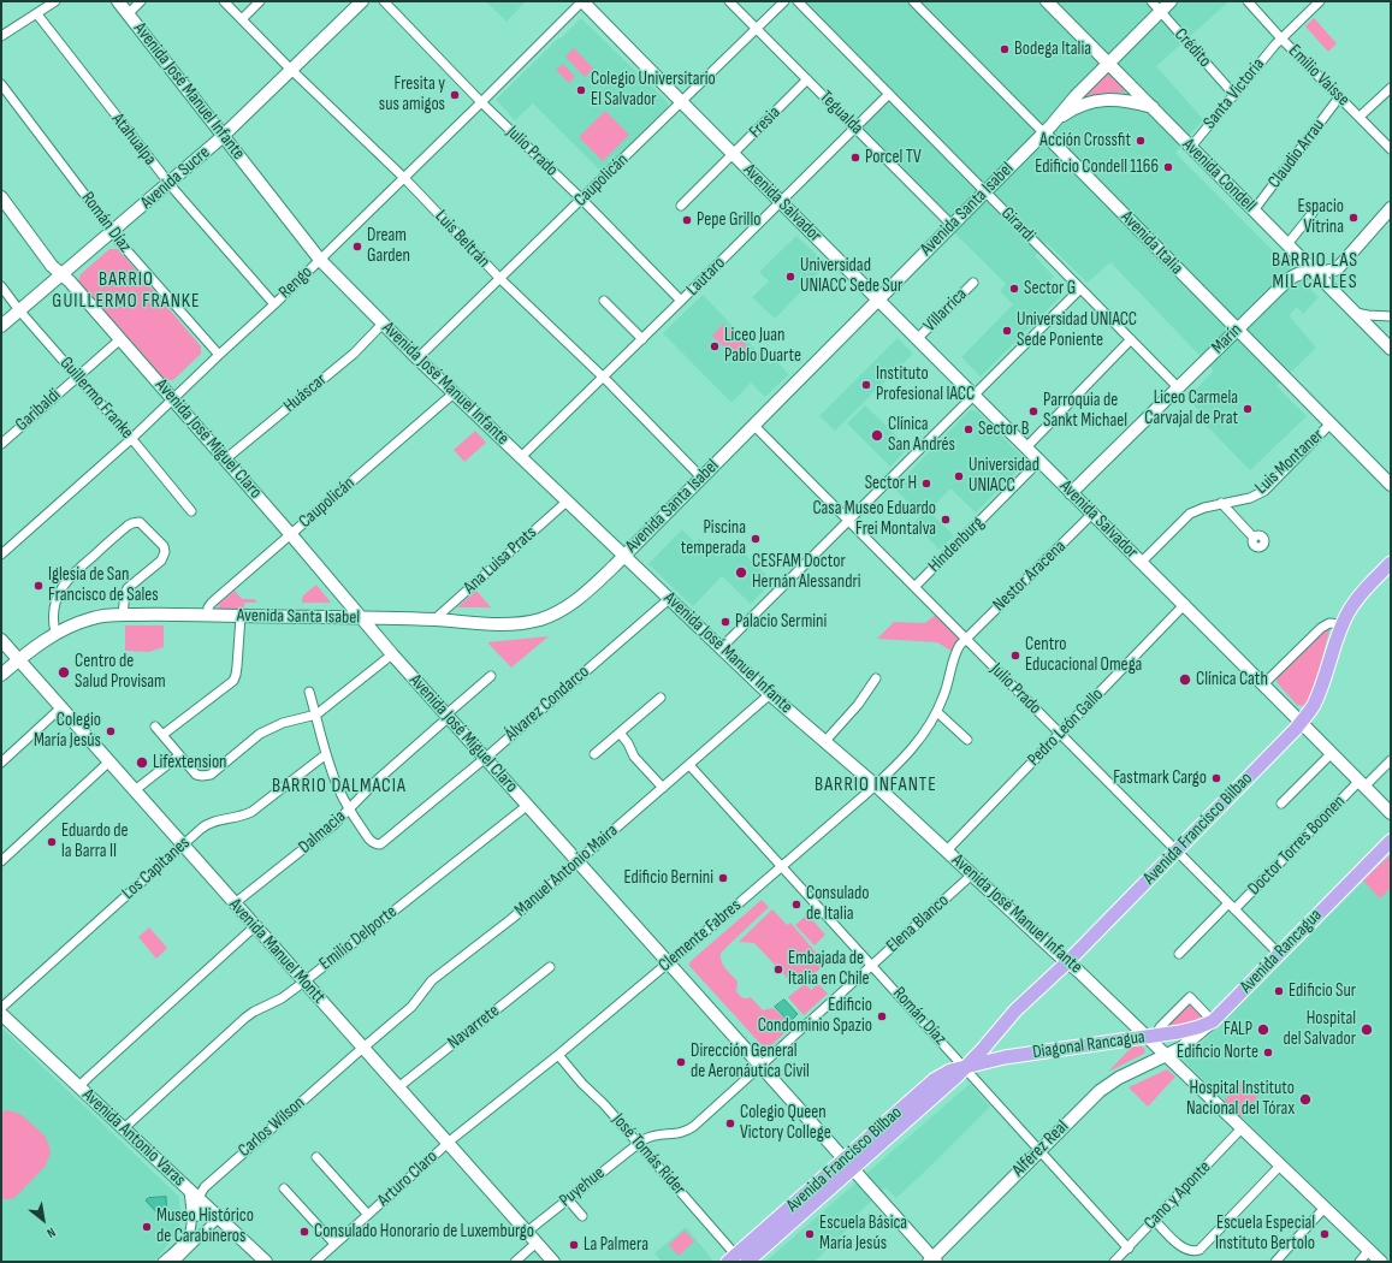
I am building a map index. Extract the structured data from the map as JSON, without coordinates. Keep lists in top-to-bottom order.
{
  "streets": {
    "main road": ["Avenida Francisco Bilbao", "Avenida Rancagua", "Diagonal Rancagua"],
    "street": [
      "Crédito",
      "Emilio Vaisse",
      "Avenida José Manuel Infante",
      "Santa Victoria",
      "Tegualda",
      "Fresia",
      "Atahualpa",
      "Julio Prado",
      "Claudio Arrau",
      "Avenida Condell",
      "Avenida Sucre",
      "Caupolicán",
      "Avenida Salvador",
      "Avenida Santa Isabel",
      "Román Díaz",
      "Girardi",
      "Luis Beltrán",
      "Avenida Italia",
      "Lautaro",
      "Rengo",
      "Villarrica",
      "Marín",
      "Huáscar",
      "Guillermo Franke",
      "Garibaldi",
      "Avenida José Miguel Claro",
      "Luis Montaner",
      "Hindenburg",
      "Ana Luisa Prats",
      "Nestor Aracena",
      "Álvarez Condarco",
      "Pedro León Gallo",
      "Dalmacia",
      "Doctor Torres Boonen",
      "Los Capitanes",
      "Manuel Antonio Maira",
      "Elena Blanco",
      "Clemente Fabres",
      "Emilio Delporte",
      "Avenida Manuel Montt",
      "Navarrete",
      "Carlos Wilson",
      "Avenida Antonio Varas",
      "Alférez Real",
      "José Tomás Rider",
      "Arturo Claro",
      "Puyehue",
      "Cano y Aponte"
    ]
  },
  "crossings": [
    ["Crédito", "Santa Victoria"],
    ["Crédito", "Avenida Santa Isabel"],
    ["Emilio Vaisse", "Santa Victoria"],
    ["Emilio Vaisse", "Claudio Arrau"],
    ["Avenida José Manuel Infante", "Avenida Sucre"],
    ["Avenida José Manuel Infante", "Caupolicán"],
    ["Avenida José Manuel Infante", "Avenida Santa Isabel"],
    ["Avenida José Manuel Infante", "Lautaro"],
    ["Avenida José Manuel Infante", "Rengo"],
    ["Avenida José Manuel Infante", "Huáscar"],
    ["Avenida José Manuel Infante", "Ana Luisa Prats"],
    ["Avenida José Manuel Infante", "Álvarez Condarco"],
    ["Avenida José Manuel Infante", "Pedro León Gallo"],
    ["Avenida José Manuel Infante", "Avenida Francisco Bilbao"],
    ["Avenida José Manuel Infante", "Manuel Antonio Maira"],
    ["Avenida José Manuel Infante", "Elena Blanco"],
    ["Avenida José Manuel Infante", "Clemente Fabres"],
    ["Avenida José Manuel Infante", "Avenida Rancagua"],
    ["Avenida José Manuel Infante", "Diagonal Rancagua"],
    ["Avenida José Manuel Infante", "Alférez Real"],
    ["Avenida José Manuel Infante", "Cano y Aponte"],
    ["Santa Victoria", "Avenida Condell"],
    ["Tegualda", "Fresia"],
    ["Tegualda", "Caupolicán"],
    ["Tegualda", "Avenida Santa Isabel"],
    ["Tegualda", "Lautaro"],
    ["Fresia", "Avenida Salvador"],
    ["Atahualpa", "Avenida Sucre"],
    ["Atahualpa", "Rengo"],
    ["Julio Prado", "Caupolicán"],
    ["Julio Prado", "Avenida Santa Isabel"],
    ["Julio Prado", "Lautaro"],
    ["Julio Prado", "Rengo"],
    ["Julio Prado", "Hindenburg"],
    ["Julio Prado", "Nestor Aracena"],
    ["Julio Prado", "Pedro León Gallo"],
    ["Julio Prado", "Avenida Francisco Bilbao"],
    ["Julio Prado", "Doctor Torres Boonen"],
    ["Julio Prado", "Clemente Fabres"],
    ["Julio Prado", "Avenida Rancagua"],
    ["Claudio Arrau", "Avenida Condell"],
    ["Avenida Condell", "Avenida Santa Isabel"],
    ["Avenida Condell", "Marín"],
    ["Avenida Sucre", "Román Díaz"],
    ["Avenida Sucre", "Luis Beltrán"],
    ["Avenida Sucre", "Guillermo Franke"],
    ["Avenida Sucre", "Avenida José Miguel Claro"],
    ["Caupolicán", "Avenida Salvador"],
    ["Caupolicán", "Avenida Santa Isabel"],
    ["Caupolicán", "Luis Beltrán"],
    ["Caupolicán", "Avenida José Miguel Claro"],
    ["Avenida Salvador", "Avenida Santa Isabel"],
    ["Avenida Salvador", "Lautaro"],
    ["Avenida Salvador", "Rengo"],
    ["Avenida Salvador", "Villarrica"],
    ["Avenida Salvador", "Marín"],
    ["Avenida Salvador", "Luis Montaner"],
    ["Avenida Salvador", "Hindenburg"],
    ["Avenida Salvador", "Nestor Aracena"],
    ["Avenida Salvador", "Pedro León Gallo"],
    ["Avenida Salvador", "Avenida Francisco Bilbao"],
    ["Avenida Salvador", "Doctor Torres Boonen"],
    ["Avenida Santa Isabel", "Girardi"],
    ["Avenida Santa Isabel", "Luis Beltrán"],
    ["Avenida Santa Isabel", "Avenida Italia"],
    ["Avenida Santa Isabel", "Avenida José Miguel Claro"],
    ["Avenida Santa Isabel", "Ana Luisa Prats"],
    ["Avenida Santa Isabel", "Avenida Manuel Montt"],
    ["Román Díaz", "Rengo"],
    ["Román Díaz", "Avenida Francisco Bilbao"],
    ["Román Díaz", "Manuel Antonio Maira"],
    ["Román Díaz", "Elena Blanco"],
    ["Román Díaz", "Clemente Fabres"],
    ["Román Díaz", "Diagonal Rancagua"],
    ["Román Díaz", "Alférez Real"],
    ["Román Díaz", "Cano y Aponte"],
    ["Girardi", "Lautaro"],
    ["Girardi", "Marín"],
    ["Luis Beltrán", "Lautaro"],
    ["Luis Beltrán", "Rengo"],
    ["Avenida Italia", "Marín"],
    ["Avenida Italia", "Luis Montaner"],
    ["Rengo", "Guillermo Franke"],
    ["Rengo", "Avenida José Miguel Claro"],
    ["Huáscar", "Avenida José Miguel Claro"],
    ["Guillermo Franke", "Garibaldi"],
    ["Garibaldi", "Avenida José Miguel Claro"],
    ["Avenida José Miguel Claro", "Álvarez Condarco"],
    ["Avenida José Miguel Claro", "Avenida Francisco Bilbao"],
    ["Avenida José Miguel Claro", "Dalmacia"],
    ["Avenida José Miguel Claro", "Manuel Antonio Maira"],
    ["Avenida José Miguel Claro", "Elena Blanco"],
    ["Avenida José Miguel Claro", "Clemente Fabres"],
    ["Avenida José Miguel Claro", "Emilio Delporte"],
    ["Avenida José Miguel Claro", "Alférez Real"],
    ["Nestor Aracena", "Clemente Fabres"],
    ["Álvarez Condarco", "Dalmacia"],
    ["Avenida Francisco Bilbao", "Diagonal Rancagua"],
    ["Avenida Francisco Bilbao", "José Tomás Rider"],
    ["Dalmacia", "Avenida Manuel Montt"],
    ["Los Capitanes", "Avenida Manuel Montt"],
    ["Manuel Antonio Maira", "Avenida Manuel Montt"],
    ["Manuel Antonio Maira", "Carlos Wilson"],
    ["Elena Blanco", "José Tomás Rider"],
    ["Elena Blanco", "Puyehue"],
    ["Clemente Fabres", "Avenida Manuel Montt"],
    ["Clemente Fabres", "José Tomás Rider"],
    ["Clemente Fabres", "Arturo Claro"],
    ["Emilio Delporte", "Avenida Manuel Montt"],
    ["Emilio Delporte", "Avenida Antonio Varas"],
    ["Avenida Manuel Montt", "Navarrete"],
    ["Avenida Manuel Montt", "Carlos Wilson"],
    ["Avenida Manuel Montt", "Arturo Claro"],
    ["Avenida Manuel Montt", "Puyehue"],
    ["Avenida Rancagua", "Diagonal Rancagua"],
    ["Avenida Rancagua", "Alférez Real"],
    ["Carlos Wilson", "Avenida Antonio Varas"],
    ["José Tomás Rider", "Puyehue"]
  ],
  "districts": [
    "BARRIO LAS MIL CALLES",
    "BARRIO GUILLERMO FRANKE",
    "BARRIO INFANTE",
    "BARRIO DALMACIA"
  ],
  "places": [
    "Bodega Italia",
    "Colegio Universitario El Salvador",
    "Fresita y sus amigos",
    "Acción Crossfit",
    "Porcel TV",
    "Edificio Condell 1166",
    "Espacio Vitrina",
    "Pepe Grillo",
    "Dream Garden",
    "Universidad UNIACC Sede Sur",
    "Sector G",
    "Universidad UNIACC Sede Poniente",
    "Liceo Juan Pablo Duarte",
    "Instituto Profesional IACC",
    "Liceo Carmela Carvajal de Prat",
    "Parroquia de Sankt Michael",
    "Sector B",
    "Clínica San Andrés",
    "Universidad UNIACC",
    "Sector H",
    "Casa Museo Eduardo Frei Montalva",
    "Piscina temperada",
    "CESFAM Doctor Hernán Alessandri",
    "Iglesia de San Francisco de Sales",
    "Palacio Sermini",
    "Centro Educacional Omega",
    "Centro de Salud Provisam",
    "Clínica Cath",
    "Colegio María Jesús",
    "Lifextension",
    "Fastmark Cargo",
    "Eduardo de la Barra II",
    "Edificio Bernini",
    "Consulado de Italia",
    "Embajada de Italia en Chile",
    "Edificio Sur",
    "Edificio Condominio Spazio",
    "FALP",
    "Hospital del Salvador",
    "Edificio Norte",
    "Dirección General de Aeronáutica Civil",
    "Hospital Instituto Nacional del Tórax",
    "Colegio Queen Victory College",
    "Museo Histórico de Carabineros",
    "Consulado Honorario de Luxemburgo",
    "Escuela Básica María Jesús",
    "Escuela Especial Instituto Bertolo",
    "La Palmera"
  ],
  "north": "bottom right"
}
